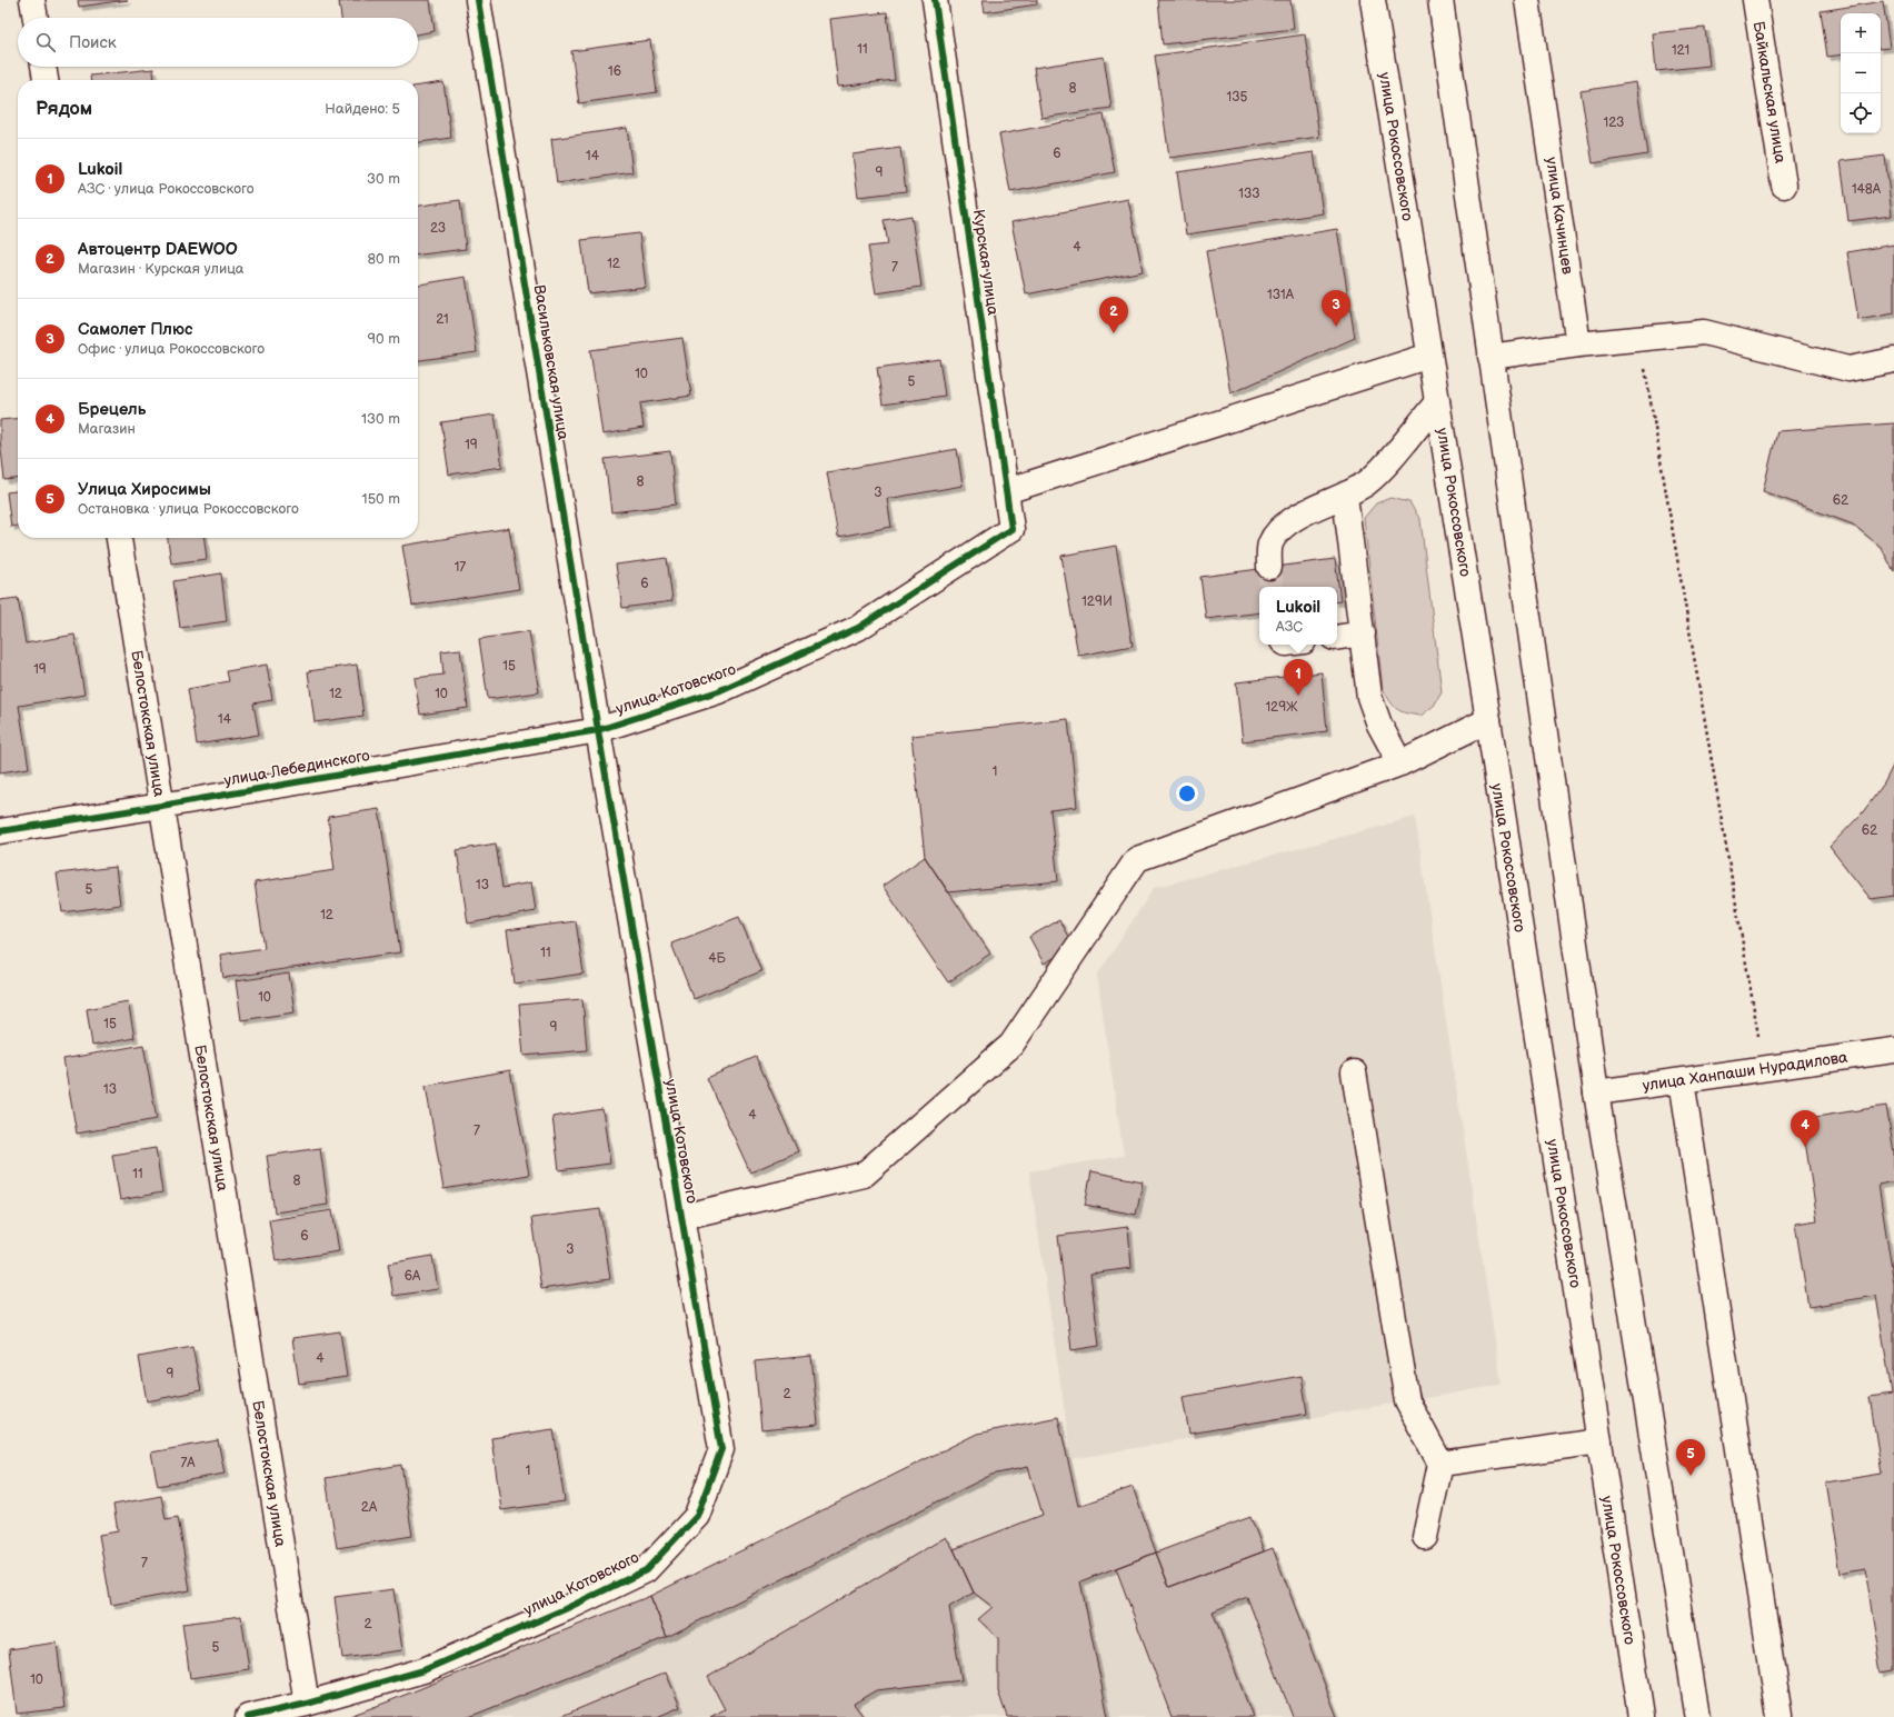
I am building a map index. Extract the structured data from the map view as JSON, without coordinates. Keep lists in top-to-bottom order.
{
  "streets": {
    "main road": [
      "Байкальская улица",
      "улица Рокоссовского",
      "улица Качинцев",
      "Курская улица",
      "Васильковская улица",
      "улица Котовского",
      "Белостокская улица",
      "улица Лебединского",
      "улица Ханпаши Нурадилова"
    ]
  },
  "crossings": [
    ["Курская улица", "улица Котовского"],
    ["Васильковская улица", "улица Котовского"],
    ["Васильковская улица", "улица Лебединского"],
    ["улица Котовского", "Белостокская улица"],
    ["улица Котовского", "улица Лебединского"],
    ["Белостокская улица", "улица Лебединского"]
  ],
  "house_numbers": [
    "11",
    "121",
    "16",
    "8",
    "135",
    "123",
    "6",
    "14",
    "9",
    "148А",
    "133",
    "23",
    "4",
    "12",
    "7",
    "131А",
    "21",
    "10",
    "5",
    "19",
    "8",
    "3",
    "62",
    "17",
    "6",
    "129И",
    "15",
    "19",
    "12",
    "10",
    "129Ж",
    "14",
    "1",
    "62",
    "13",
    "5",
    "12",
    "11",
    "4Б",
    "10",
    "15",
    "9",
    "13",
    "4",
    "7",
    "11",
    "8",
    "6",
    "3",
    "6А",
    "4",
    "9",
    "2",
    "7А",
    "1",
    "2А",
    "7",
    "2",
    "5",
    "10"
  ],
  "page": {
    "map_buttons": ["+", "−"],
    "search": "Поиск",
    "heading": ["Рядом", "Найдено: 5"],
    "list": [
      {
        "mark": "1",
        "name": "Lukoil",
        "note": "АЗС · улица Рокоссовского",
        "value": "30 m"
      },
      {
        "mark": "2",
        "name": "Автоцентр DAEWOO",
        "note": "Магазин · Курская улица",
        "value": "80 m"
      },
      {
        "mark": "3",
        "name": "Самолет Плюс",
        "note": "Офис · улица Рокоссовского",
        "value": "90 m"
      },
      {
        "mark": "4",
        "name": "Брецель",
        "note": "Магазин",
        "value": "130 m"
      },
      {
        "mark": "5",
        "name": "Улица Хиросимы",
        "note": "Остановка · улица Рокоссовского",
        "value": "150 m"
      }
    ],
    "pins": [
      "3",
      "2",
      "1",
      "4",
      "5"
    ],
    "popup": ["Lukoil", "АЗС"]
  }
}
